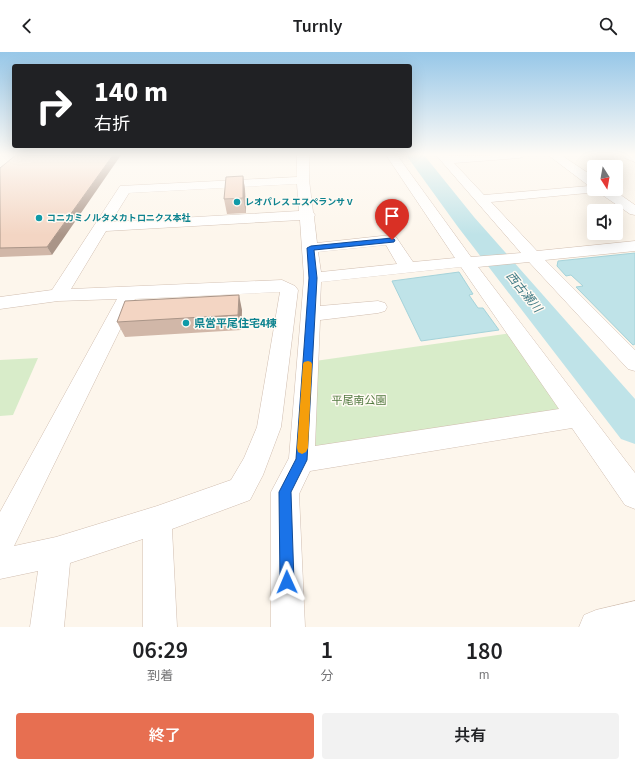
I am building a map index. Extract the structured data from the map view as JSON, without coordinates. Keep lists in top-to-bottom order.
{
  "water": ["西古瀬川"],
  "parks": ["平尾南公園"],
  "places": ["レオパレス エスペランサⅤ", "コニカミノルタメカトロニクス本社", "県営平尾住宅4棟"],
  "north": "bottom",
  "page": {
    "header": "Turnly",
    "turn": ["140 m", "右折"],
    "eta": [
      "06:29",
      "到着",
      "1",
      "分",
      "180",
      "m"
    ],
    "buttons": ["終了", "共有"]
  }
}
